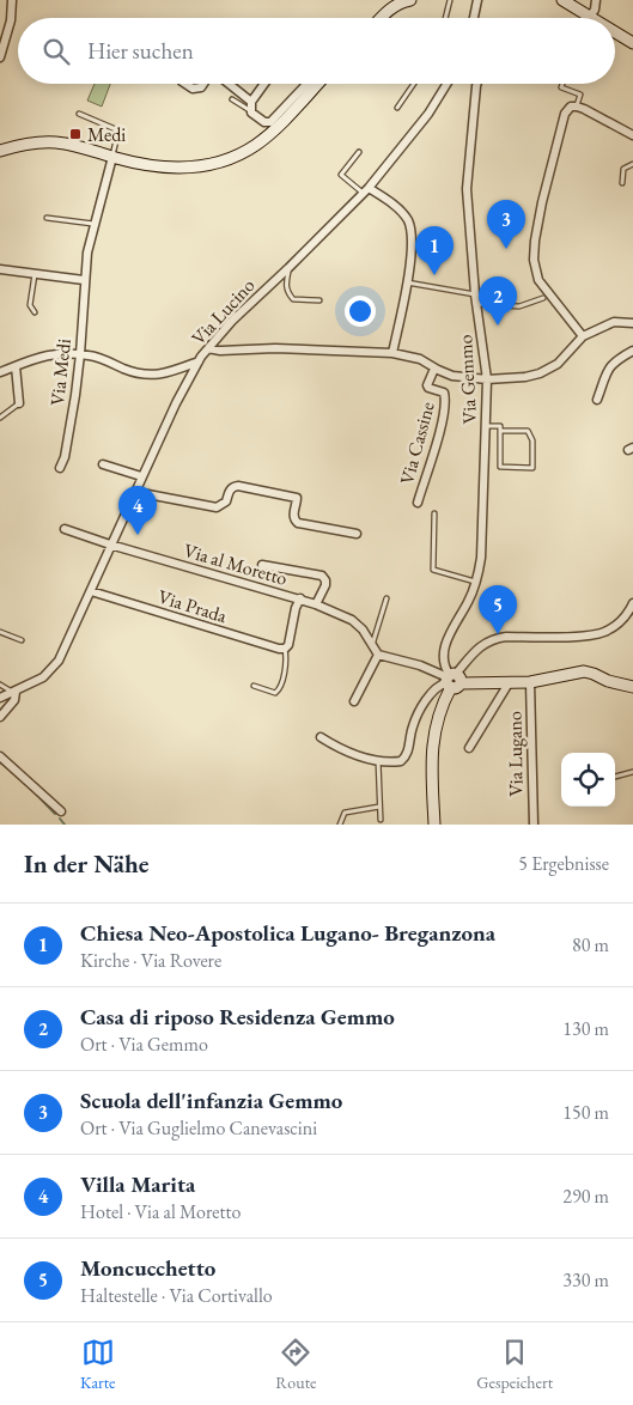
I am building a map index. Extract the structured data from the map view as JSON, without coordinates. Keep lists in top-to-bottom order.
{
  "streets": {
    "street": [
      "Via Lucino",
      "Via Medi",
      "Via Gemmo",
      "Via Cassine",
      "Via al Moretto",
      "Via Prada",
      "Via Lugano"
    ]
  },
  "crossings": [
    ["Via Lucino", "Via al Moretto"],
    ["Via Lucino", "Via Prada"],
    ["Via Gemmo", "Via Lugano"]
  ],
  "places": {
    "transit": ["Medi"]
  },
  "page": {
    "search": "Hier suchen",
    "pins": [
      "3",
      "1",
      "2",
      "4",
      "5"
    ],
    "heading": ["In der Nähe", "5 Ergebnisse"],
    "list": [
      {
        "mark": "1",
        "name": "Chiesa Neo-Apostolica Lugano- Breganzona",
        "note": "Kirche · Via Rovere",
        "value": "80 m"
      },
      {
        "mark": "2",
        "name": "Casa di riposo Residenza Gemmo",
        "note": "Ort · Via Gemmo",
        "value": "130 m"
      },
      {
        "mark": "3",
        "name": "Scuola dell'infanzia Gemmo",
        "note": "Ort · Via Guglielmo Canevascini",
        "value": "150 m"
      },
      {
        "mark": "4",
        "name": "Villa Marita",
        "note": "Hotel · Via al Moretto",
        "value": "290 m"
      },
      {
        "mark": "5",
        "name": "Moncucchetto",
        "note": "Haltestelle · Via Cortivallo",
        "value": "330 m"
      }
    ],
    "nav": ["Karte", "Route", "Gespeichert"]
  }
}
